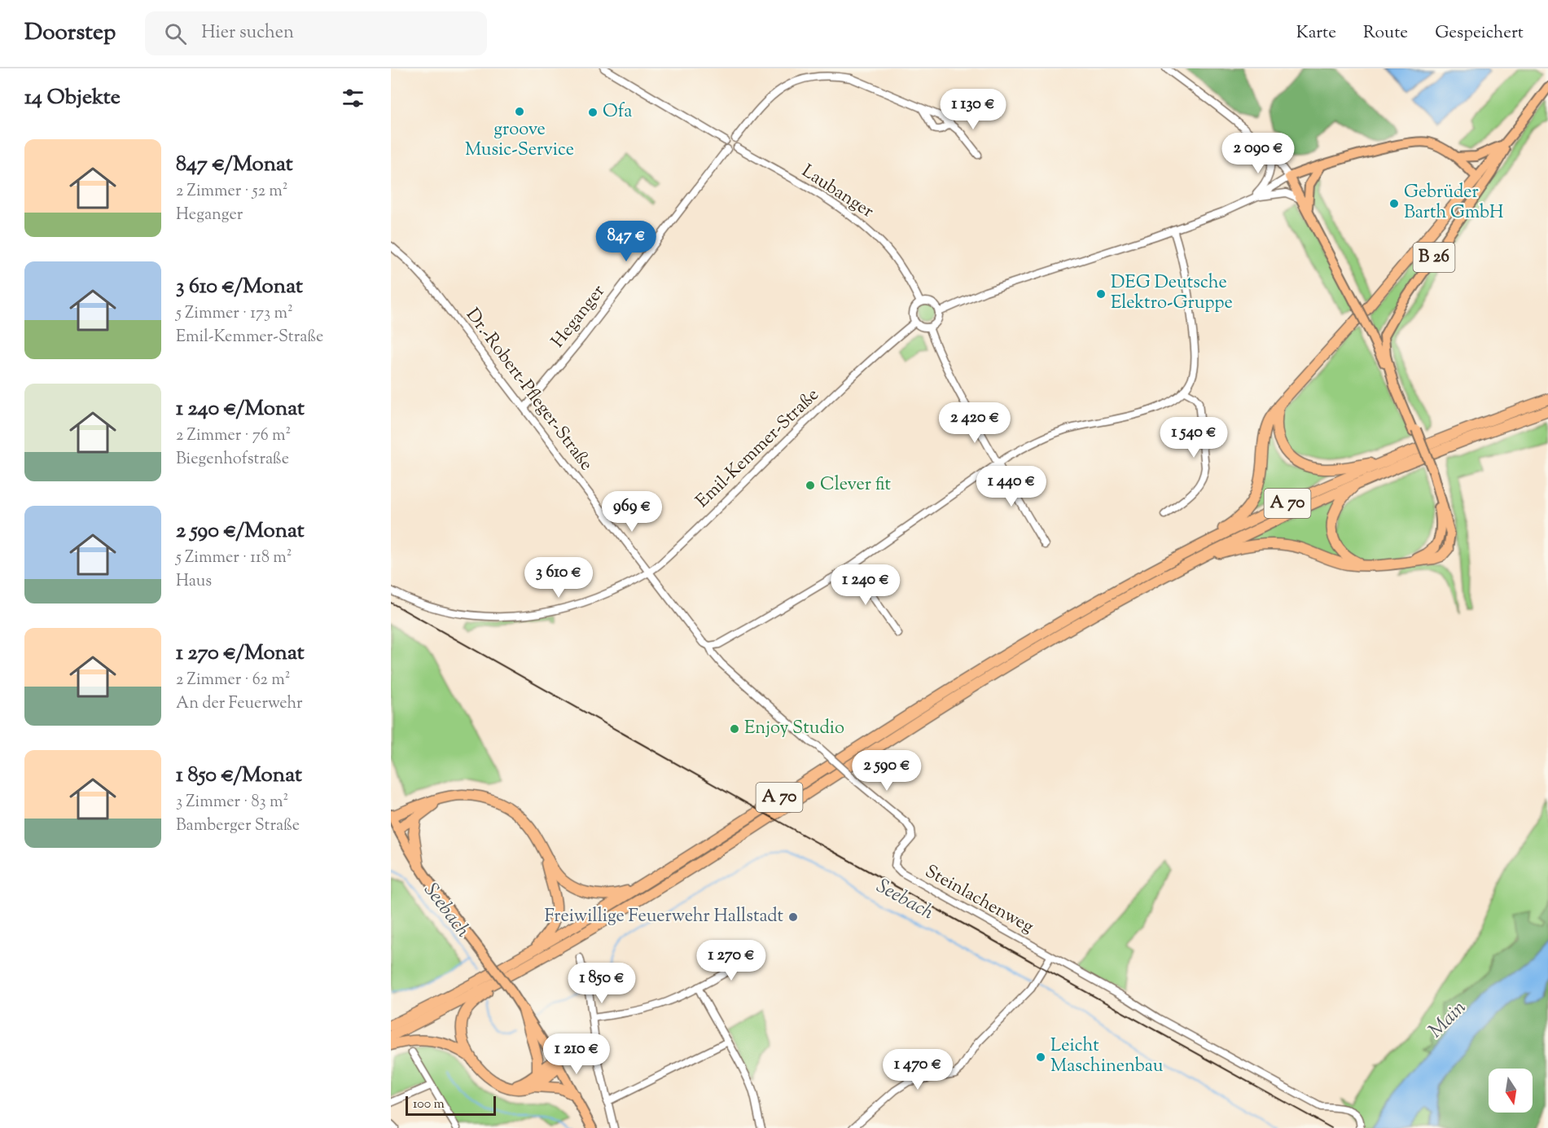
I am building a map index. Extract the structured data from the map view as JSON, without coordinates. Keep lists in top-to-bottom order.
{
  "streets": {
    "highway": ["A 70"],
    "main road": ["B 26"],
    "street": [
      "Laubanger",
      "Heganger",
      "Dr.-Robert-Pfleger-Straße",
      "Emil-Kemmer-Straße",
      "Steinlachenweg"
    ]
  },
  "crossings": [
    ["Laubanger", "Heganger"],
    ["Laubanger", "Emil-Kemmer-Straße"],
    ["Heganger", "Dr.-Robert-Pfleger-Straße"],
    ["Dr.-Robert-Pfleger-Straße", "Emil-Kemmer-Straße"],
    ["Dr.-Robert-Pfleger-Straße", "Steinlachenweg"]
  ],
  "water": ["Seebach", "Main"],
  "places": [
    "groove Music-Service",
    "Ofa",
    "Gebrüder Barth GmbH",
    "DEG Deutsche Elektro-Gruppe",
    "Clever fit",
    "Enjoy Studio",
    "Freiwillige Feuerwehr Hallstadt",
    "Leicht Maschinenbau"
  ],
  "scale_bar": "100 m",
  "north": "bottom",
  "page": {
    "header": "Doorstep",
    "search": "Hier suchen",
    "nav": ["Karte", "Route", "Gespeichert"],
    "heading": "14 Objekte",
    "price": [
      "1 130 €",
      "2 090 €",
      "847 €",
      "2 420 €",
      "1 540 €",
      "1 440 €",
      "969 €",
      "3 610 €",
      "1 240 €",
      "2 590 €",
      "1 270 €",
      "1 850 €",
      "1 210 €",
      "1 470 €"
    ],
    "list": [
      {
        "name": "847 €/Monat",
        "note": "2 Zimmer · 52 m² · Heganger"
      },
      {
        "name": "3 610 €/Monat",
        "note": "5 Zimmer · 173 m² · Emil-Kemmer-Straße"
      },
      {
        "name": "1 240 €/Monat",
        "note": "2 Zimmer · 76 m² · Biegenhofstraße"
      },
      {
        "name": "2 590 €/Monat",
        "note": "5 Zimmer · 118 m² · Haus"
      },
      {
        "name": "1 270 €/Monat",
        "note": "2 Zimmer · 62 m² · An der Feuerwehr"
      },
      {
        "name": "1 850 €/Monat",
        "note": "3 Zimmer · 83 m² · Bamberger Straße"
      }
    ],
    "scale": "100 m"
  }
}
